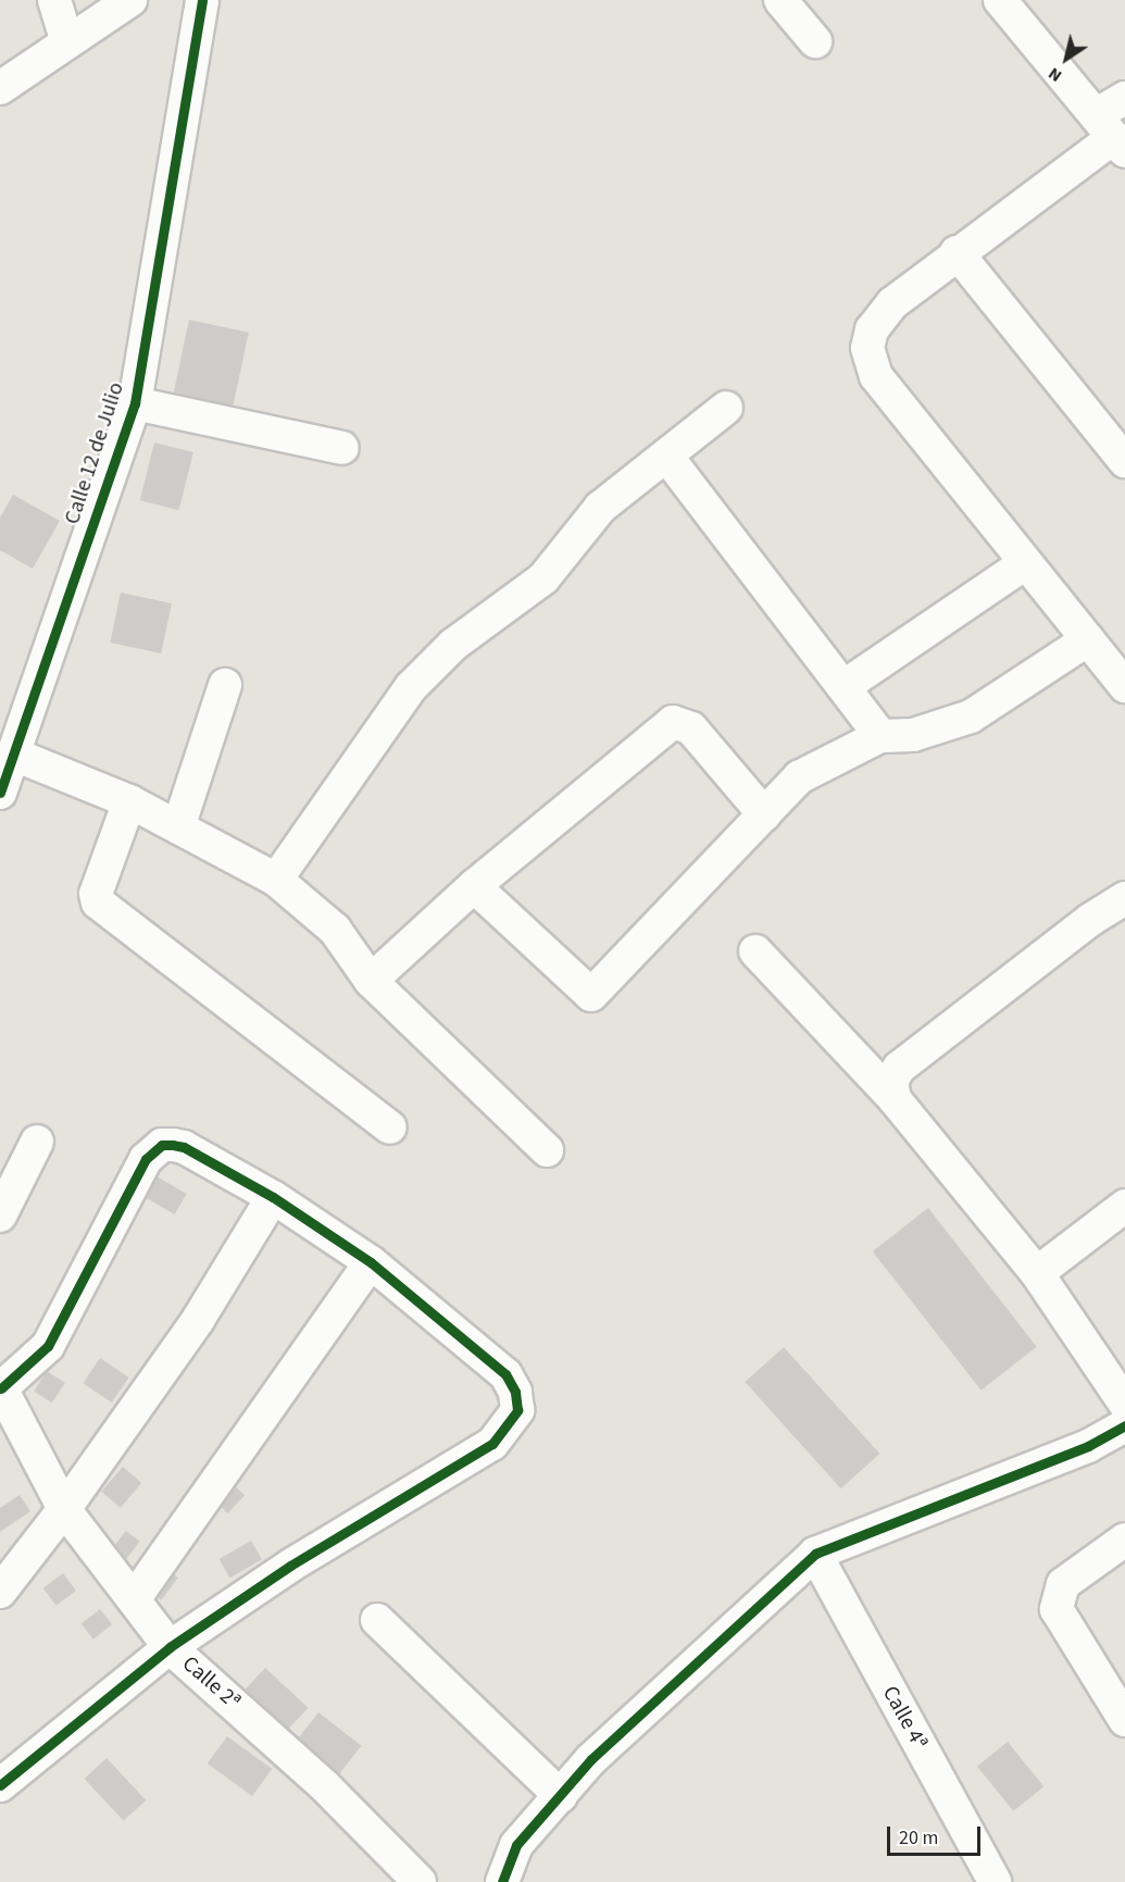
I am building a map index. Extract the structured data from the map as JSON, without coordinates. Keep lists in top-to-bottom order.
{
  "streets": {
    "street": ["Calle 12 de Julio", "Calle 2ª", "Calle 4ª"]
  },
  "scale_bar": "20 m",
  "north": "bottom left"
}
